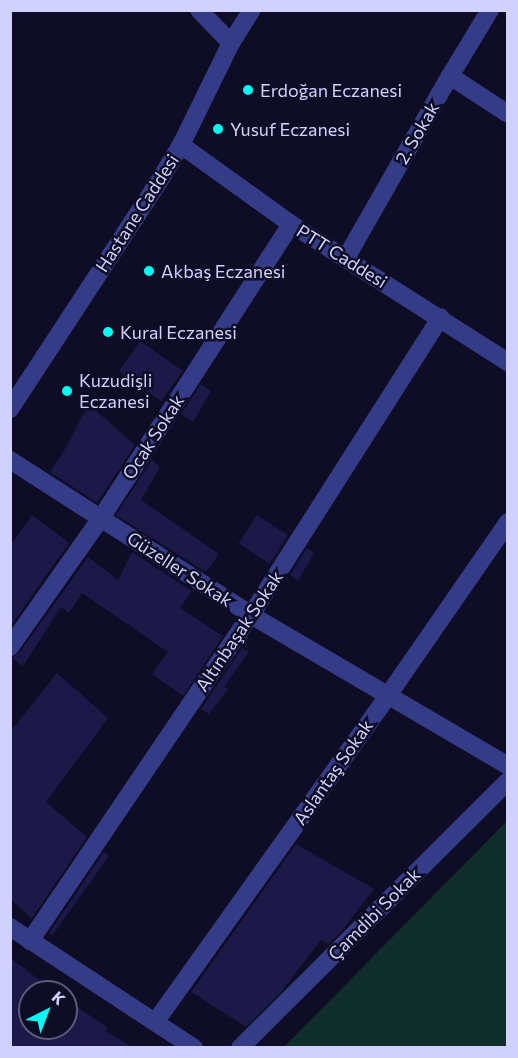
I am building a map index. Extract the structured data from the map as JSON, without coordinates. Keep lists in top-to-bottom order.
{
  "streets": {
    "street": [
      "2. Sokak",
      "Hastane Caddesi",
      "PTT Caddesi",
      "Ocak Sokak",
      "Güzeller Sokak",
      "Altınbaşak Sokak",
      "Aslantaş Sokak",
      "Çamdibi Sokak"
    ]
  },
  "crossings": [
    ["2. Sokak", "PTT Caddesi"],
    ["Hastane Caddesi", "PTT Caddesi"],
    ["PTT Caddesi", "Ocak Sokak"],
    ["PTT Caddesi", "Altınbaşak Sokak"],
    ["Ocak Sokak", "Güzeller Sokak"],
    ["Güzeller Sokak", "Altınbaşak Sokak"],
    ["Güzeller Sokak", "Aslantaş Sokak"]
  ],
  "places": [
    "Erdoğan Eczanesi",
    "Yusuf Eczanesi",
    "Akbaş Eczanesi",
    "Kural Eczanesi",
    "Kuzudişli Eczanesi"
  ],
  "north": "top right"
}
